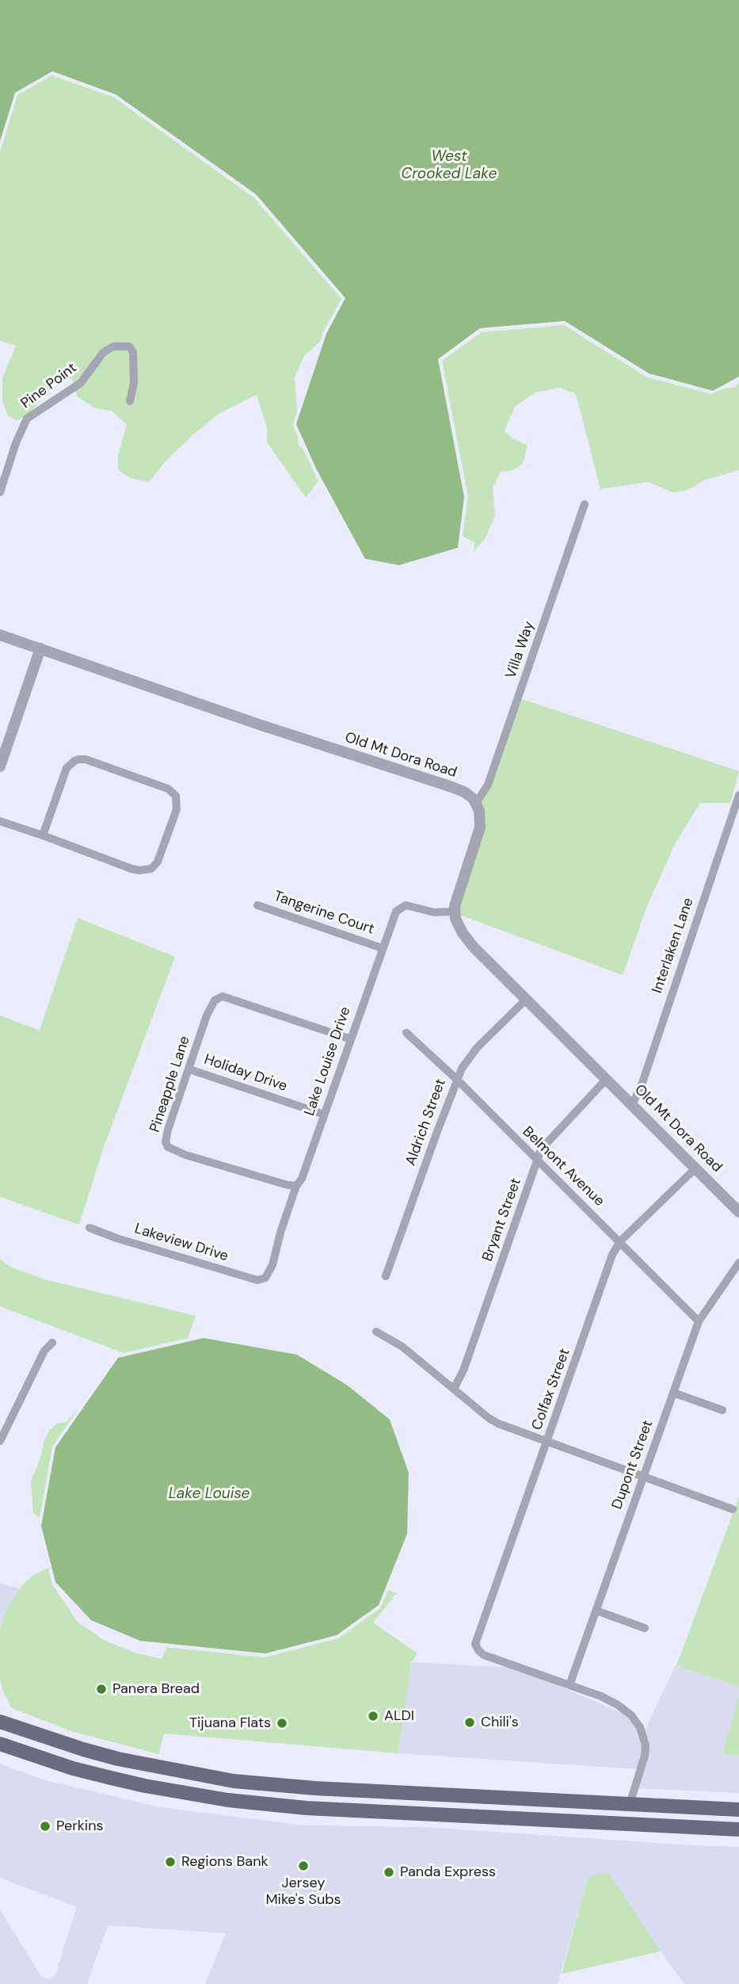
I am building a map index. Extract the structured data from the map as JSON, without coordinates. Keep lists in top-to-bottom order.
{
  "streets": {
    "street": [
      "Pine Point",
      "Villa Way",
      "Old Mt Dora Road",
      "Tangerine Court",
      "Interlaken Lane",
      "Lake Louise Drive",
      "Holiday Drive",
      "Pineapple Lane",
      "Aldrich Street",
      "Belmont Avenue",
      "Bryant Street",
      "Lakeview Drive",
      "Colfax Street",
      "Dupont Street"
    ]
  },
  "crossings": [
    ["Villa Way", "Old Mt Dora Road"],
    ["Old Mt Dora Road", "Interlaken Lane"],
    ["Old Mt Dora Road", "Lake Louise Drive"],
    ["Old Mt Dora Road", "Aldrich Street"],
    ["Old Mt Dora Road", "Bryant Street"],
    ["Old Mt Dora Road", "Colfax Street"],
    ["Tangerine Court", "Lake Louise Drive"],
    ["Lake Louise Drive", "Holiday Drive"],
    ["Lake Louise Drive", "Pineapple Lane"],
    ["Lake Louise Drive", "Lakeview Drive"],
    ["Holiday Drive", "Pineapple Lane"],
    ["Aldrich Street", "Belmont Avenue"],
    ["Belmont Avenue", "Bryant Street"],
    ["Belmont Avenue", "Colfax Street"],
    ["Belmont Avenue", "Dupont Street"],
    ["Colfax Street", "Dupont Street"]
  ],
  "water": ["West Crooked Lake", "Lake Louise"],
  "places": [
    "Panera Bread",
    "ALDI",
    "Chili's",
    "Tijuana Flats",
    "Perkins",
    "Regions Bank",
    "Jersey Mike's Subs",
    "Panda Express"
  ]
}
